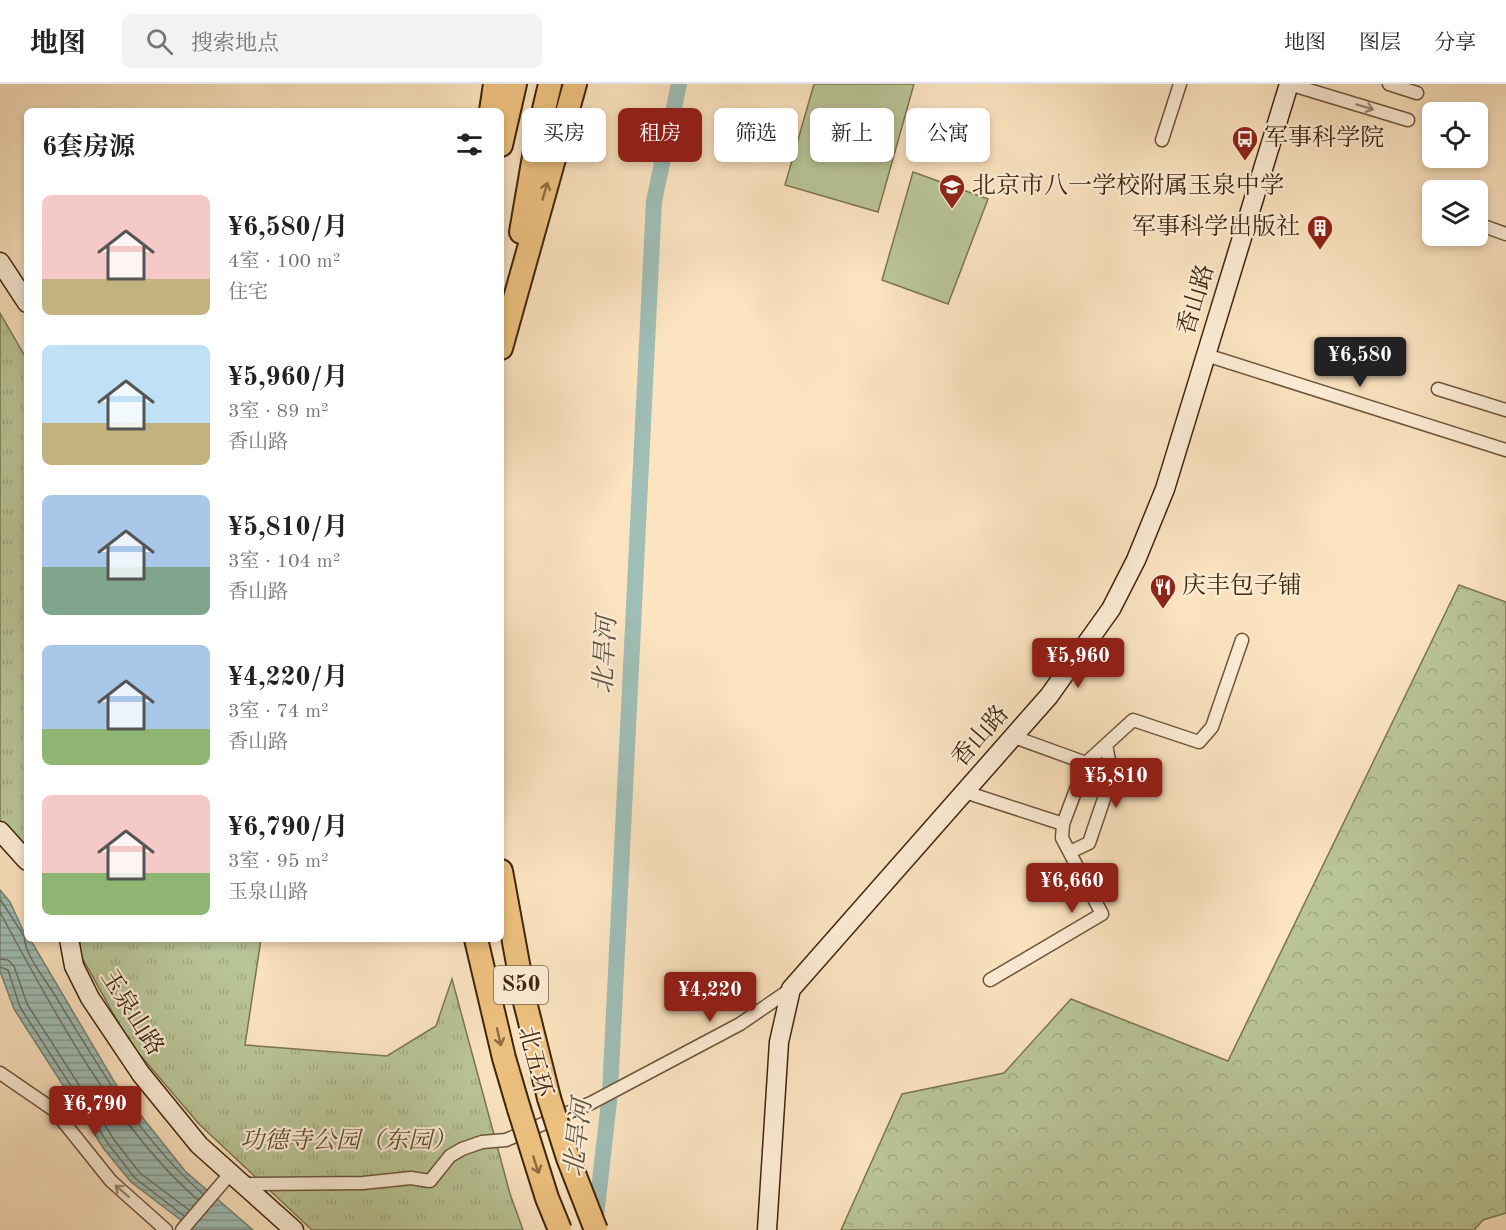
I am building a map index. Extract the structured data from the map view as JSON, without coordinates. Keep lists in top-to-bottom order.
{
  "streets": {
    "highway": ["S50", "北五环"],
    "street": ["香山路", "玉泉山路"]
  },
  "water": ["北旱河"],
  "parks": ["功德寺公园（东园）"],
  "places": {
    "bus stop": ["军事科学院"],
    "school or university": ["北京市八一学校附属玉泉中学"],
    "building": ["军事科学出版社"],
    "restaurant": ["庆丰包子铺"]
  },
  "page": {
    "header": "地图",
    "search": "搜索地点",
    "nav": ["地图", "图层", "分享"],
    "chip": [
      "买房",
      "租房",
      "筛选",
      "新上",
      "公寓"
    ],
    "heading": "6套房源",
    "list": [
      {
        "name": "¥6,580/月",
        "note": "4室 · 100 m² · 住宅"
      },
      {
        "name": "¥5,960/月",
        "note": "3室 · 89 m² · 香山路"
      },
      {
        "name": "¥5,810/月",
        "note": "3室 · 104 m² · 香山路"
      },
      {
        "name": "¥4,220/月",
        "note": "3室 · 74 m² · 香山路"
      },
      {
        "name": "¥6,790/月",
        "note": "3室 · 95 m² · 玉泉山路"
      }
    ],
    "price": [
      "¥6,580",
      "¥5,960",
      "¥5,810",
      "¥6,660",
      "¥4,220",
      "¥6,790"
    ]
  }
}
